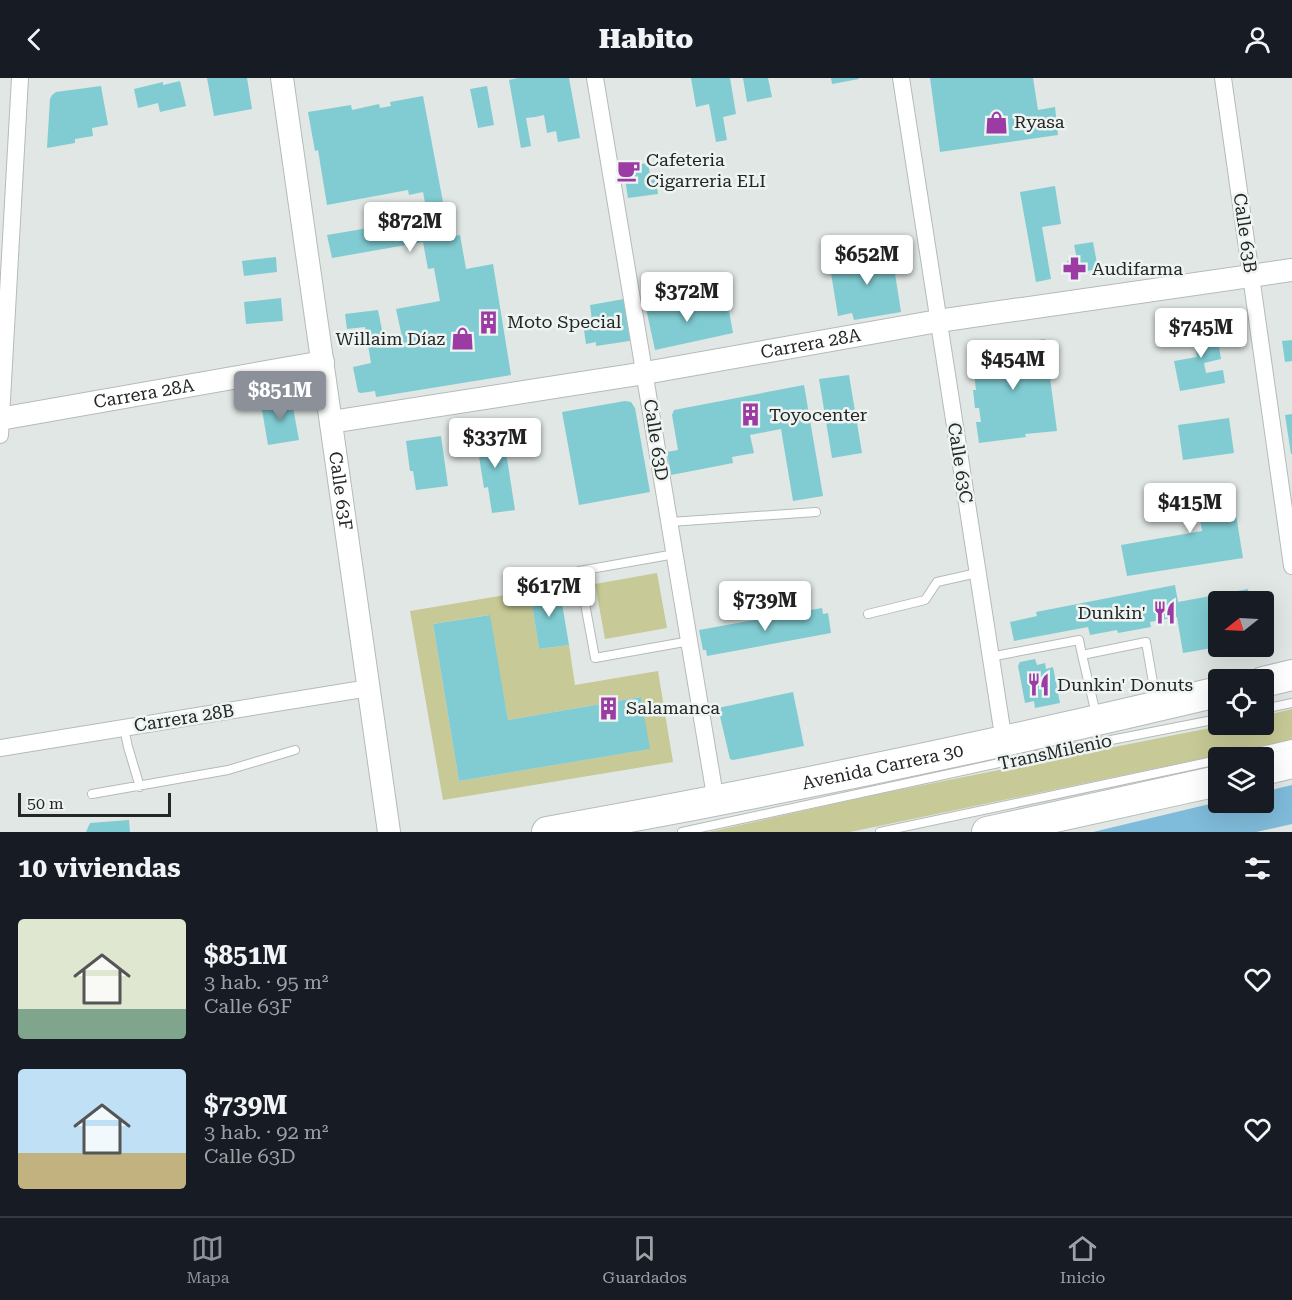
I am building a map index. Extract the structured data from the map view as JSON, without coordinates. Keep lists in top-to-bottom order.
{
  "streets": {
    "highway": ["Avenida Carrera 30"],
    "street": [
      "Calle 63B",
      "Carrera 28A",
      "Calle 63D",
      "Calle 63C",
      "Calle 63F",
      "Carrera 28B"
    ],
    "lane": ["TransMilenio"]
  },
  "crossings": [
    ["Calle 63B", "Carrera 28A"],
    ["Carrera 28A", "Calle 63D"],
    ["Carrera 28A", "Calle 63C"],
    ["Carrera 28A", "Calle 63F"],
    ["Calle 63D", "Avenida Carrera 30"],
    ["Calle 63C", "Avenida Carrera 30"],
    ["Calle 63F", "Carrera 28B"]
  ],
  "places": {
    "shop": ["Ryasa", "Willaim Díaz"],
    "cafe": ["Cafeteria Cigarreria ELI"],
    "pharmacy": ["Audifarma"],
    "building": ["Moto Special", "Toyocenter", "Salamanca"],
    "restaurant": ["Dunkin'", "Dunkin' Donuts"]
  },
  "scale_bar": "50 m",
  "north": "left",
  "page": {
    "header": "Habito",
    "price": [
      "$872M",
      "$652M",
      "$372M",
      "$745M",
      "$454M",
      "$851M",
      "$337M",
      "$415M",
      "$617M",
      "$739M"
    ],
    "scale": "50 m",
    "heading": "10 viviendas",
    "list": [
      {
        "name": "$851M",
        "note": "3 hab. · 95 m² · Calle 63F"
      },
      {
        "name": "$739M",
        "note": "3 hab. · 92 m² · Calle 63D"
      }
    ],
    "tabs": ["Mapa", "Guardados", "Inicio"]
  }
}
